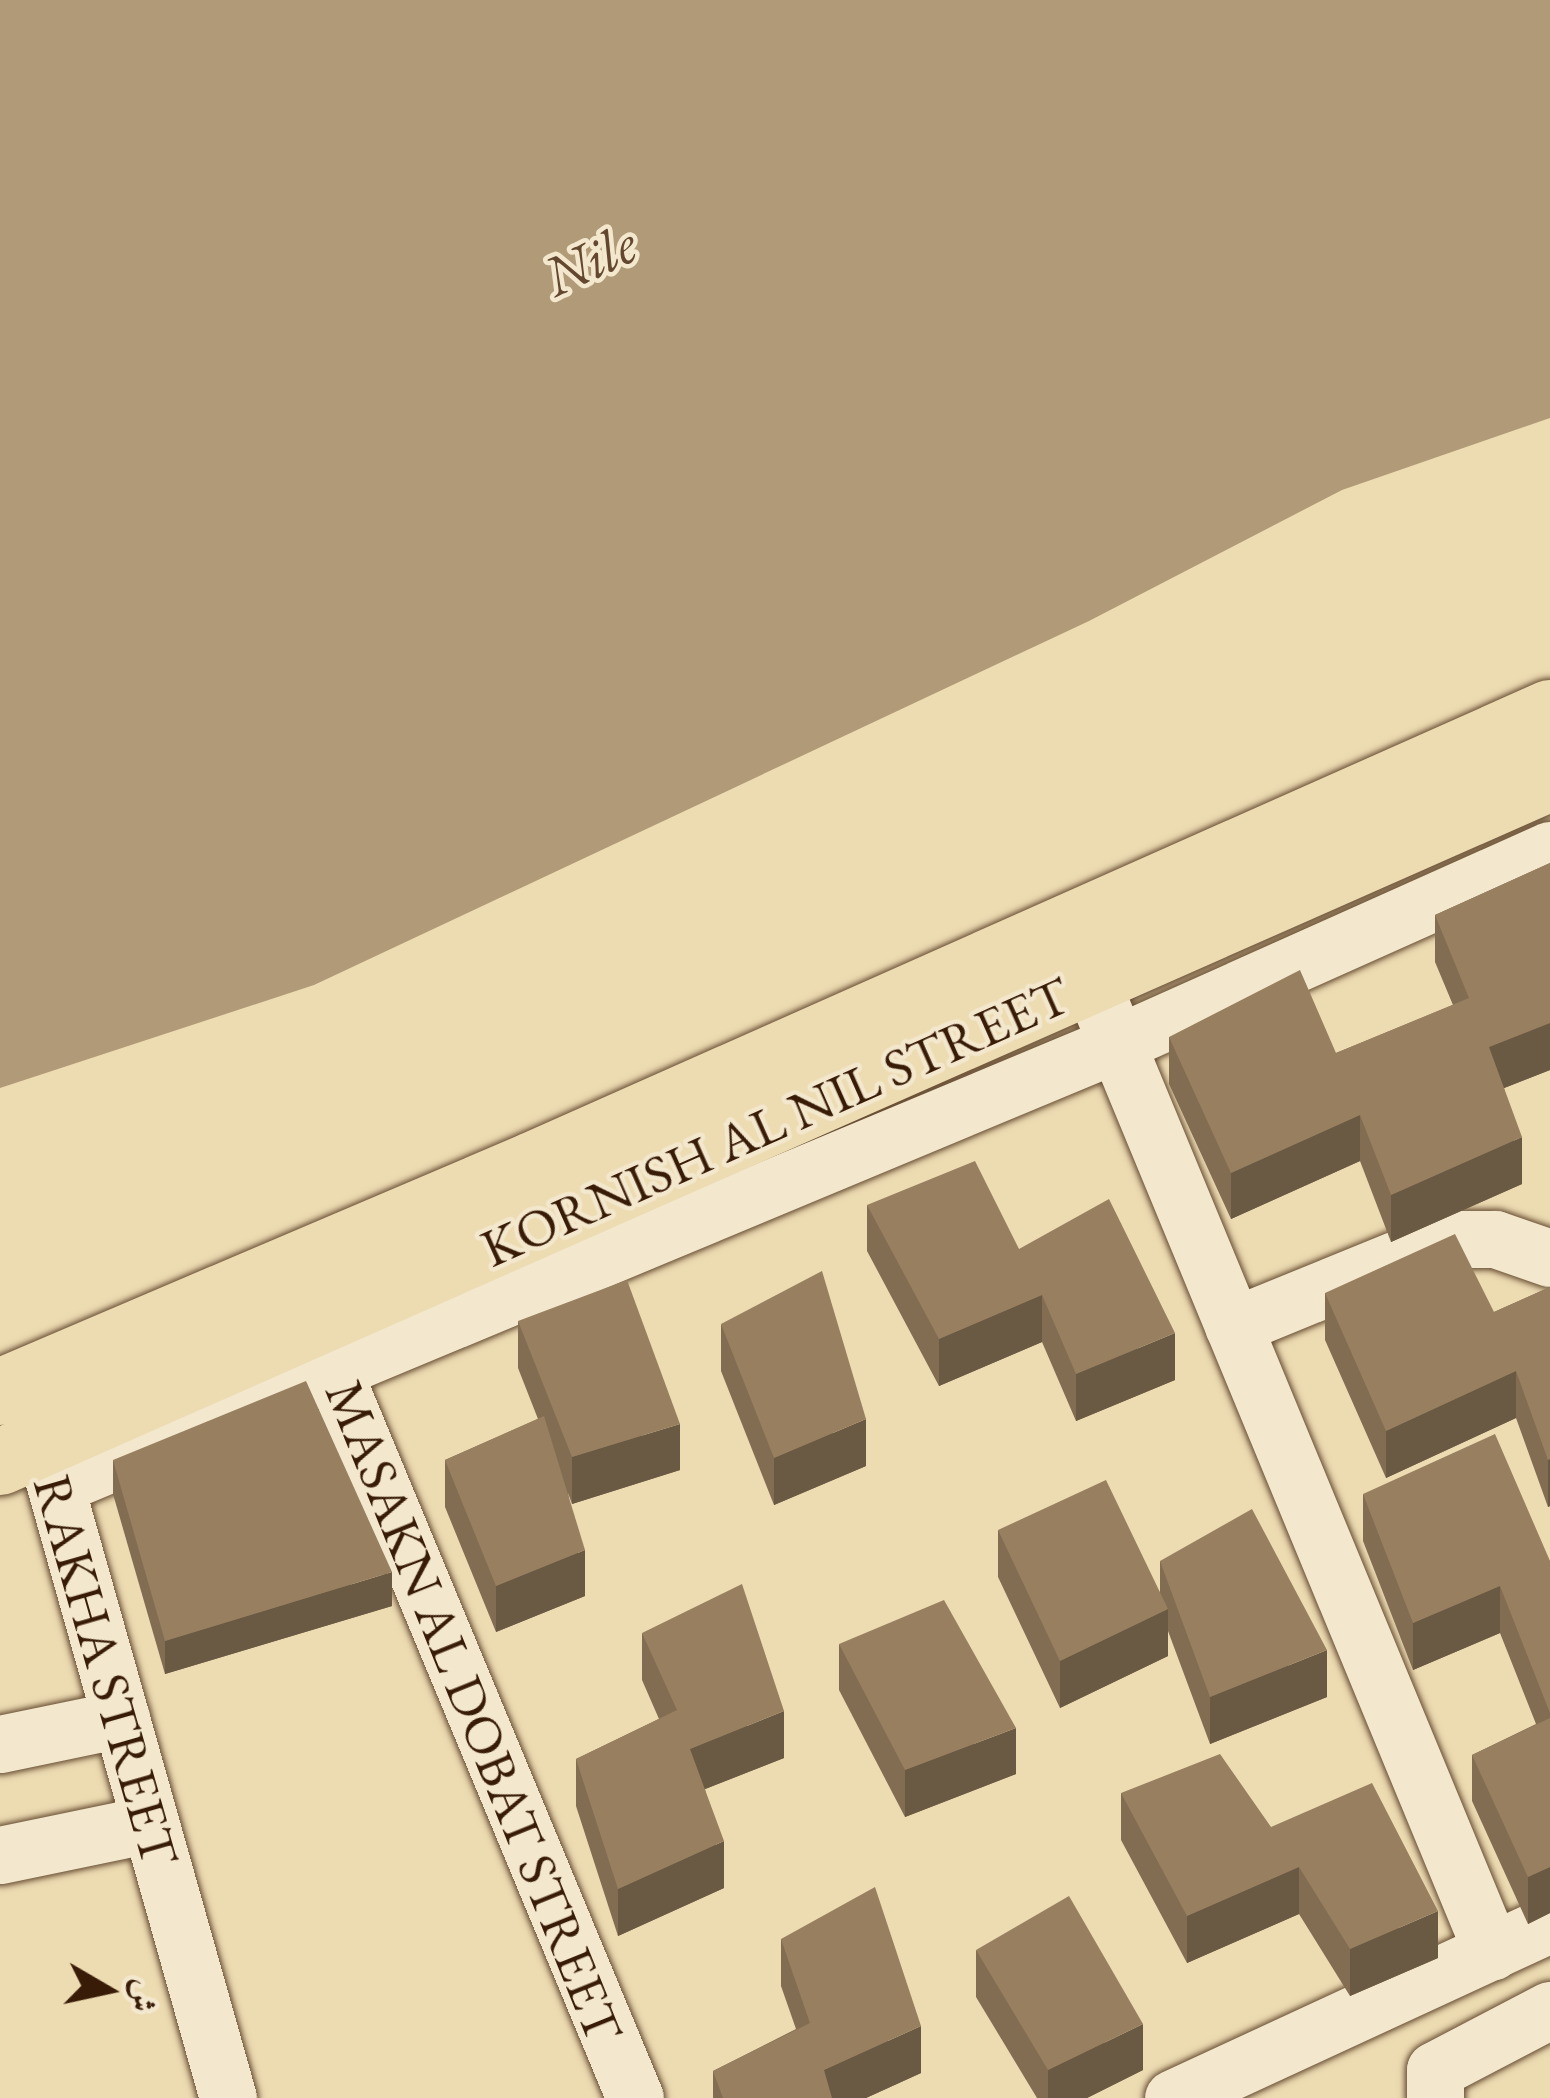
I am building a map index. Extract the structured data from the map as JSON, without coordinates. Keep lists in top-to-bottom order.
{
  "streets": {
    "highway": ["KORNISH AL NIL STREET"],
    "street": ["RAKHA STREET", "MASAKN AL DOBAT STREET"]
  },
  "crossings": [
    ["KORNISH AL NIL STREET", "RAKHA STREET"],
    ["KORNISH AL NIL STREET", "MASAKN AL DOBAT STREET"]
  ],
  "water": ["Nile"],
  "north": "right"
}
